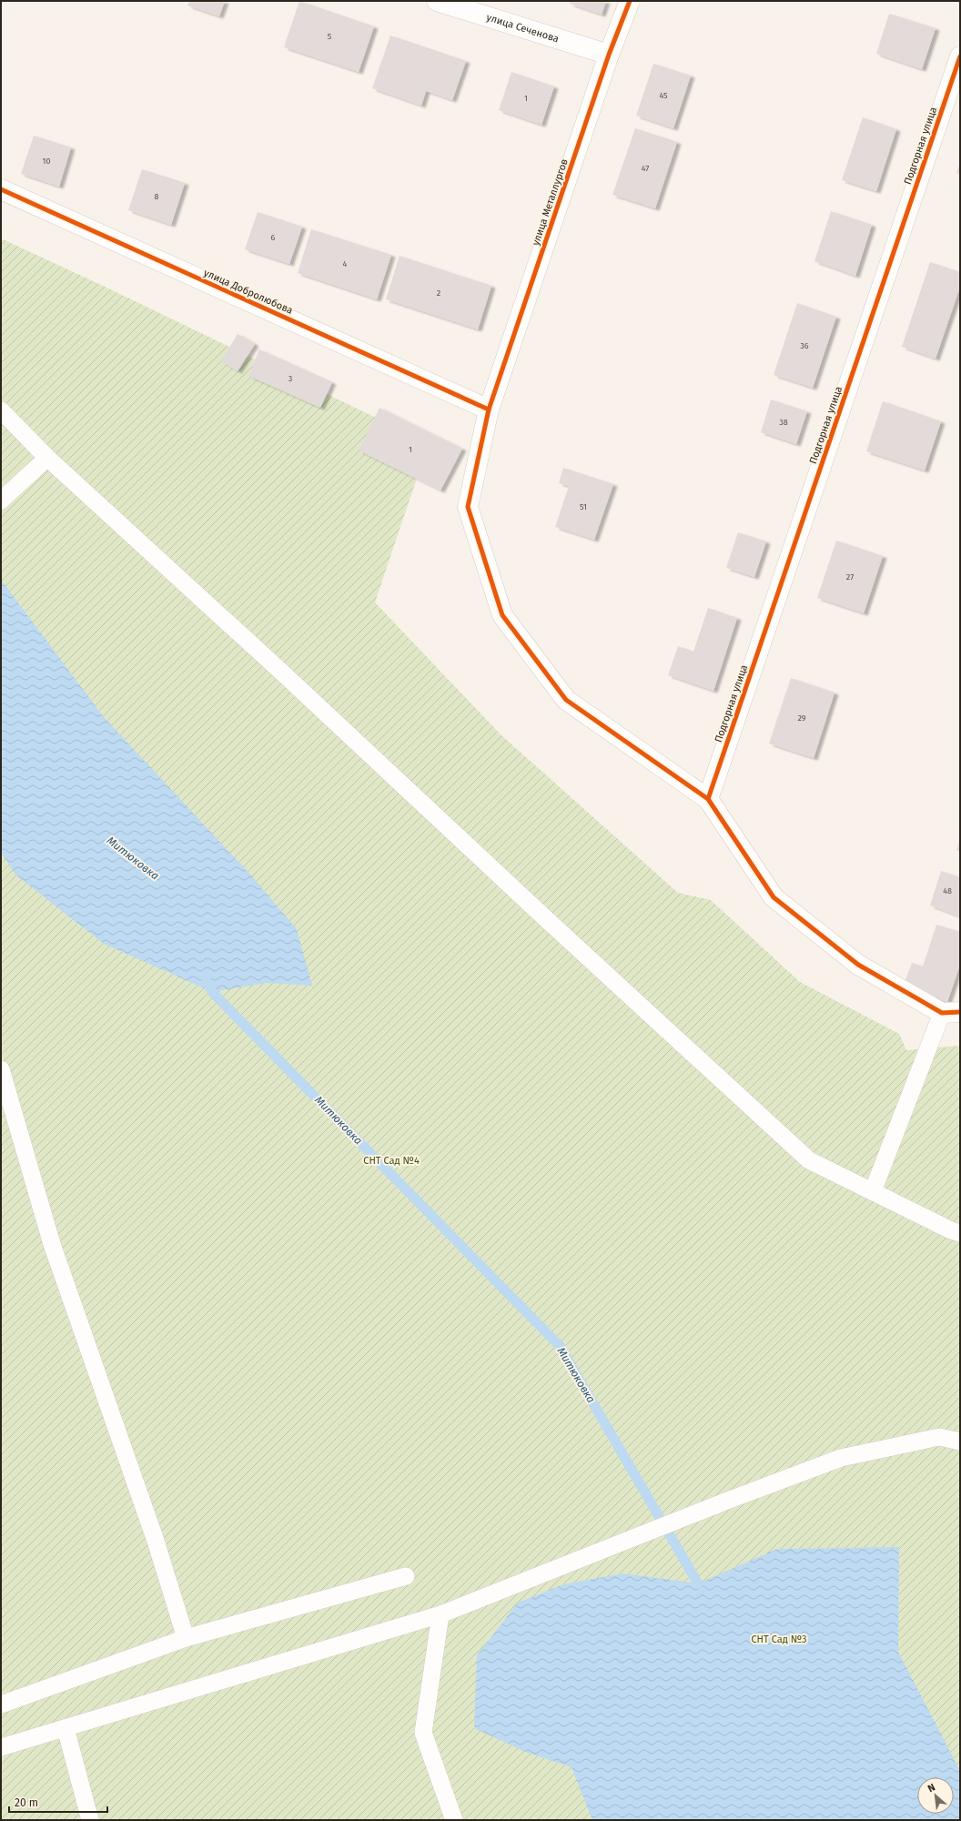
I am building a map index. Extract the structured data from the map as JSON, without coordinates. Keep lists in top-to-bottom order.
{
  "streets": {
    "street": [
      "улица Сеченова",
      "Подгорная улица",
      "улица Металлургов",
      "улица Добролюбова"
    ]
  },
  "crossings": [
    ["улица Сеченова", "улица Металлургов"],
    ["Подгорная улица", "улица Металлургов"],
    ["улица Металлургов", "улица Добролюбова"]
  ],
  "water": ["Митюковка"],
  "parks": ["СНТ Сад №4", "СНТ Сад №3"],
  "house_numbers": [
    "5",
    "45",
    "1",
    "10",
    "47",
    "8",
    "6",
    "4",
    "2",
    "36",
    "3",
    "38",
    "1",
    "51",
    "27",
    "29",
    "48"
  ],
  "scale_bar": "20 m",
  "north": "top left"
}
